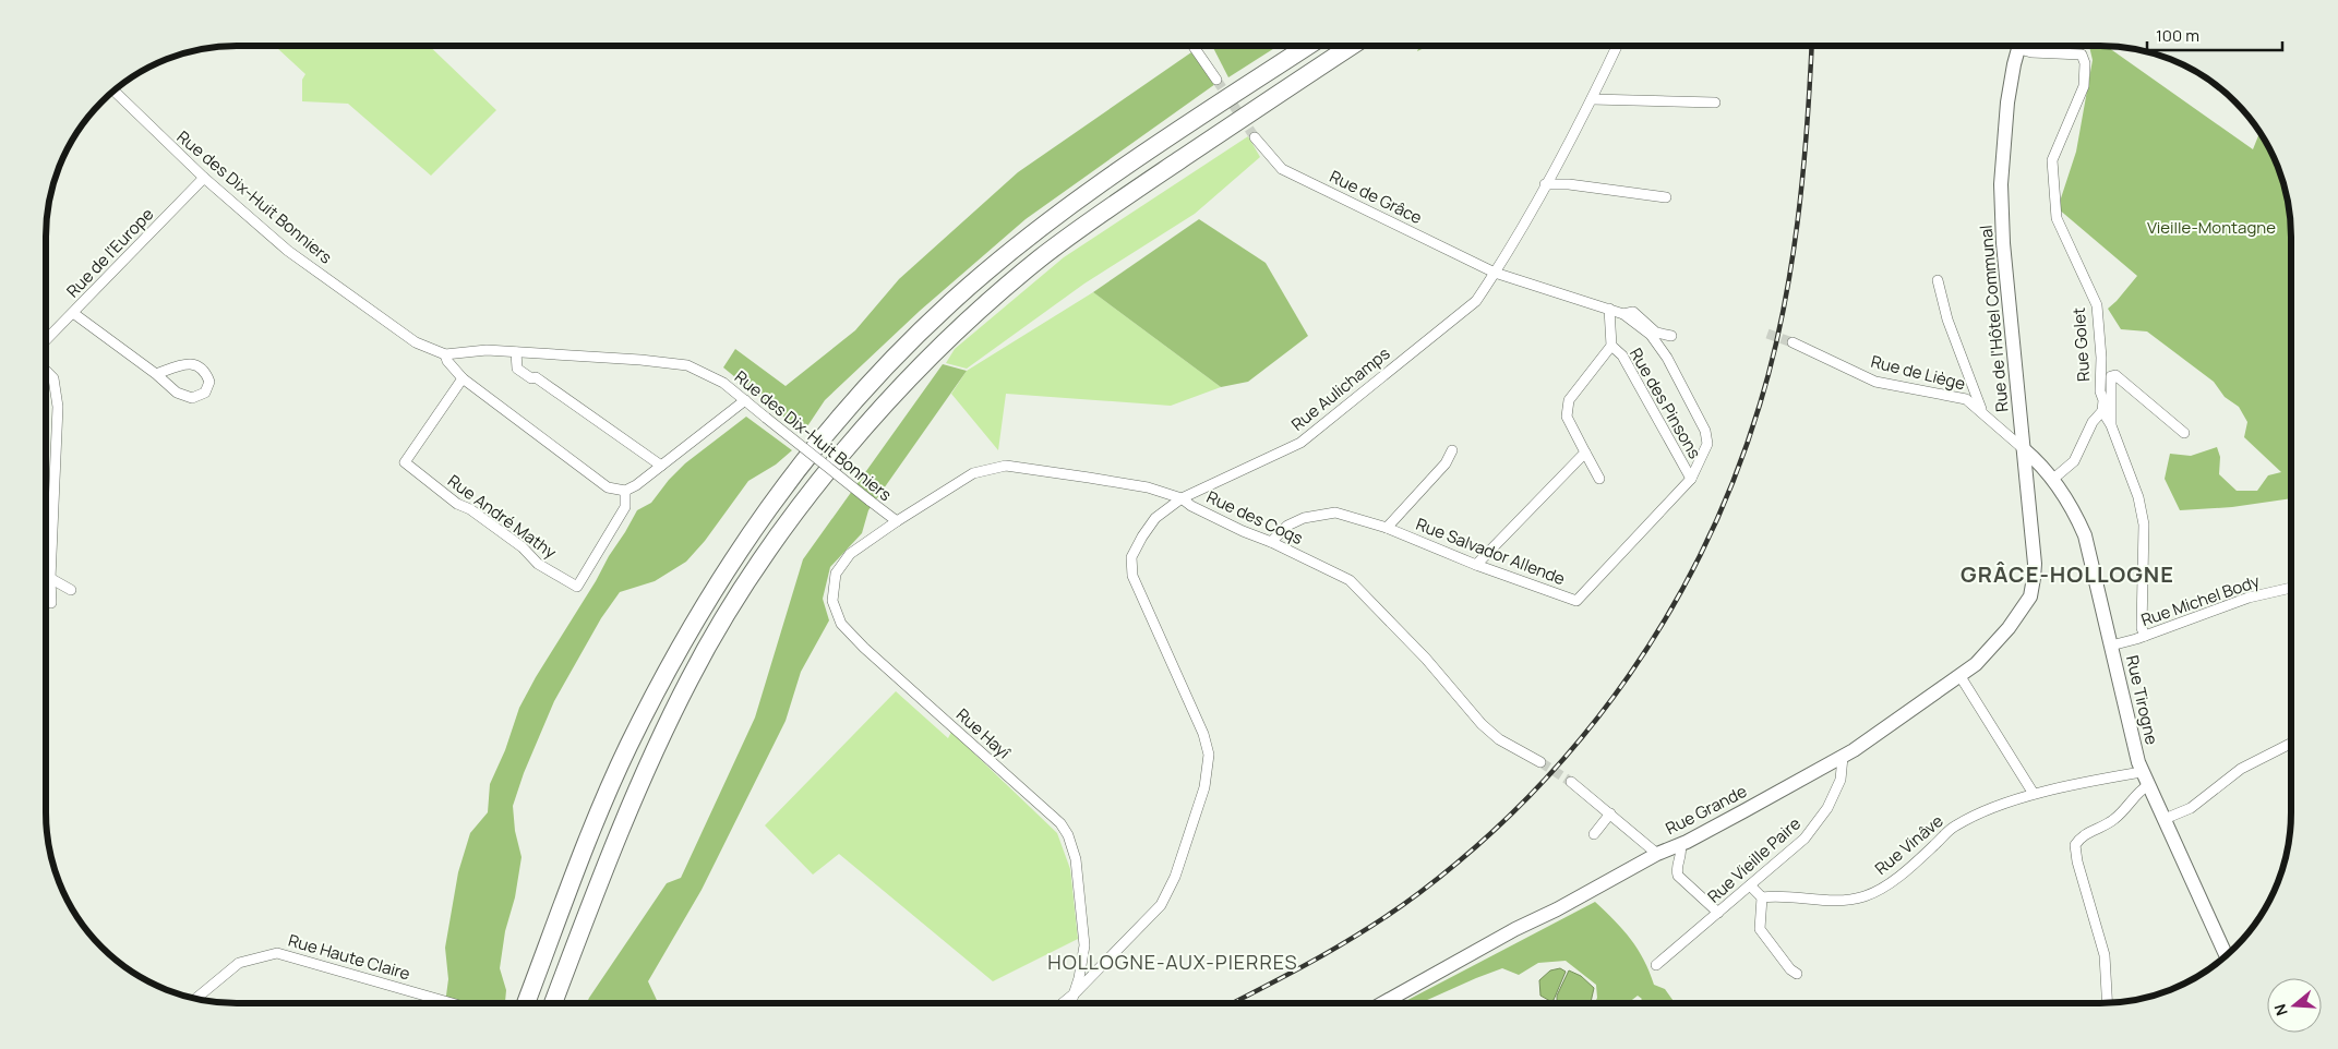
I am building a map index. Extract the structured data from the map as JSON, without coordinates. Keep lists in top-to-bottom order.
{
  "streets": {
    "street": [
      "Rue des Dix-Huit Bonniers",
      "Rue de Grâce",
      "Rue de l'Europe",
      "Rue de l'Hôtel Communal",
      "Rue Golet",
      "Rue de Liège",
      "Rue Aulichamps",
      "Rue des Pinsons",
      "Rue André Mathy",
      "Rue des Coqs",
      "Rue Salvador Allende",
      "Rue Michel Body",
      "Rue Tirogne",
      "Rue Hayî",
      "Rue Grande",
      "Rue Vinâve",
      "Rue Vieille Paire",
      "Rue Haute Claire"
    ]
  },
  "crossings": [
    ["Rue des Dix-Huit Bonniers", "Rue de l'Europe"],
    ["Rue des Dix-Huit Bonniers", "Rue des Coqs"],
    ["Rue des Dix-Huit Bonniers", "Rue Hayî"],
    ["Rue de Grâce", "Rue Aulichamps"],
    ["Rue de l'Hôtel Communal", "Rue de Liège"],
    ["Rue de l'Hôtel Communal", "Rue Tirogne"],
    ["Rue de l'Hôtel Communal", "Rue Grande"],
    ["Rue Golet", "Rue Michel Body"],
    ["Rue de Liège", "Rue Tirogne"],
    ["Rue Aulichamps", "Rue des Coqs"],
    ["Rue Aulichamps", "Rue Hayî"],
    ["Rue des Pinsons", "Rue Salvador Allende"],
    ["Rue des Coqs", "Rue Salvador Allende"],
    ["Rue des Coqs", "Rue Hayî"],
    ["Rue Michel Body", "Rue Tirogne"],
    ["Rue Tirogne", "Rue Vinâve"],
    ["Rue Grande", "Rue Vieille Paire"],
    ["Rue Vinâve", "Rue Vieille Paire"]
  ],
  "districts": ["GRÂCE-HOLLOGNE", "HOLLOGNE-AUX-PIERRES"],
  "parks": ["Vieille-Montagne"],
  "scale_bar": "100 m",
  "north": "left"
}
